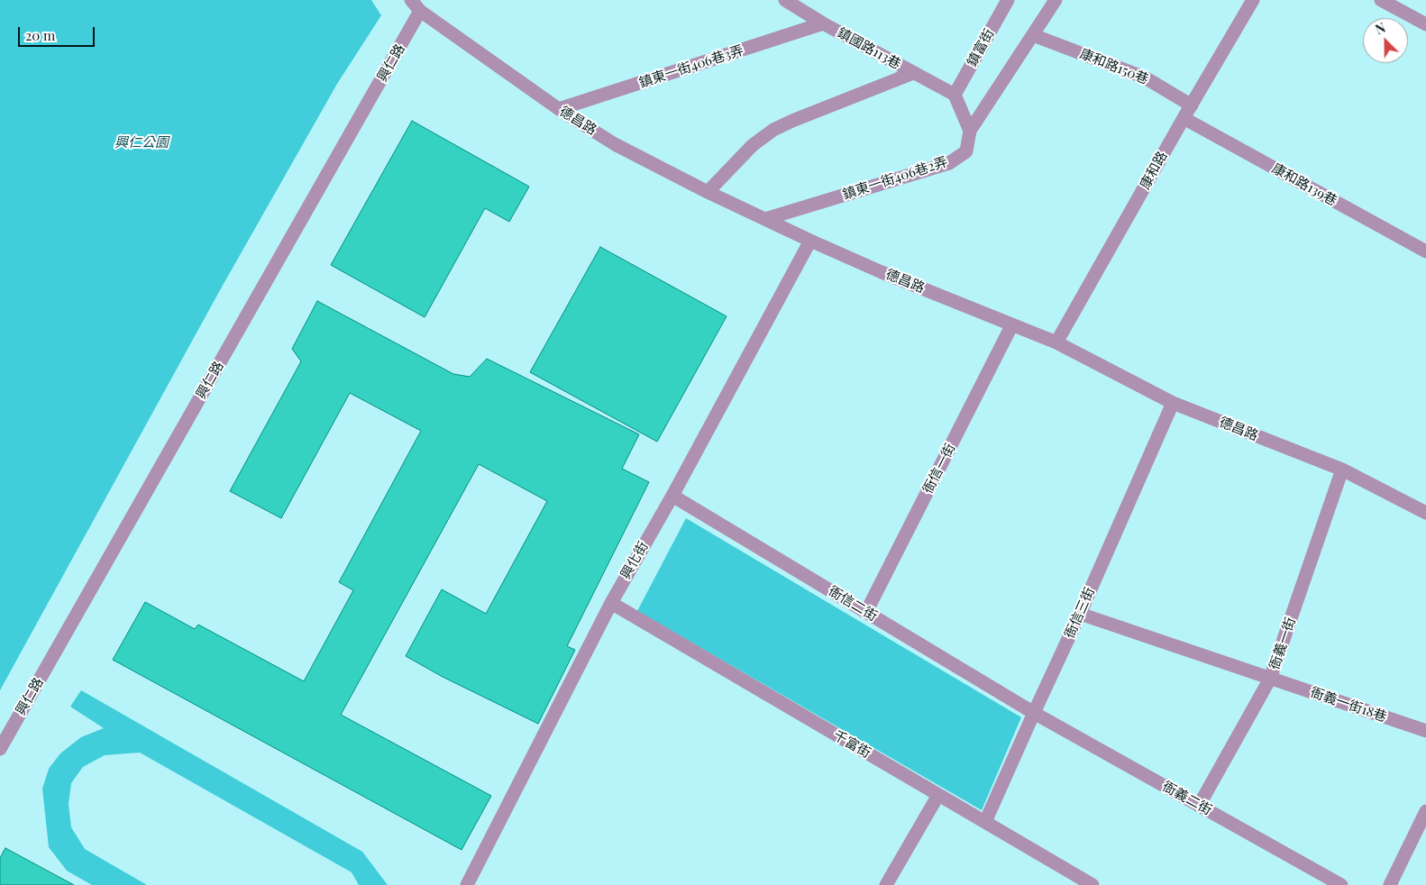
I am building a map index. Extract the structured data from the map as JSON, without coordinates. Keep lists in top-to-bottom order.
{
  "streets": {
    "street": [
      "鎮富街",
      "鎮國路113巷",
      "興仁路",
      "鎮東一街406巷3弄",
      "康和路150巷",
      "德昌路",
      "康和路",
      "鎮東一街406巷2弄",
      "康和路139巷",
      "衙信一街",
      "興化街",
      "衙信二街",
      "衙信三街",
      "衙義一街",
      "衙義一街18巷",
      "千富街",
      "衙義二街"
    ]
  },
  "crossings": [
    ["鎮富街", "鎮國路113巷"],
    ["鎮國路113巷", "鎮東一街406巷3弄"],
    ["興仁路", "德昌路"],
    ["鎮東一街406巷3弄", "德昌路"],
    ["康和路150巷", "康和路"],
    ["德昌路", "康和路"],
    ["德昌路", "鎮東一街406巷2弄"],
    ["德昌路", "衙信一街"],
    ["德昌路", "興化街"],
    ["德昌路", "衙信三街"],
    ["德昌路", "衙義一街"],
    ["康和路", "康和路139巷"],
    ["衙信一街", "衙信二街"],
    ["興化街", "衙信二街"],
    ["興化街", "千富街"],
    ["衙信二街", "衙信三街"],
    ["衙信二街", "衙義二街"],
    ["衙信三街", "衙義一街18巷"],
    ["衙信三街", "千富街"],
    ["衙信三街", "衙義二街"],
    ["衙義一街", "衙義一街18巷"],
    ["衙義一街", "衙義二街"]
  ],
  "parks": ["興仁公園"],
  "scale_bar": "20 m",
  "north": "top left"
}
